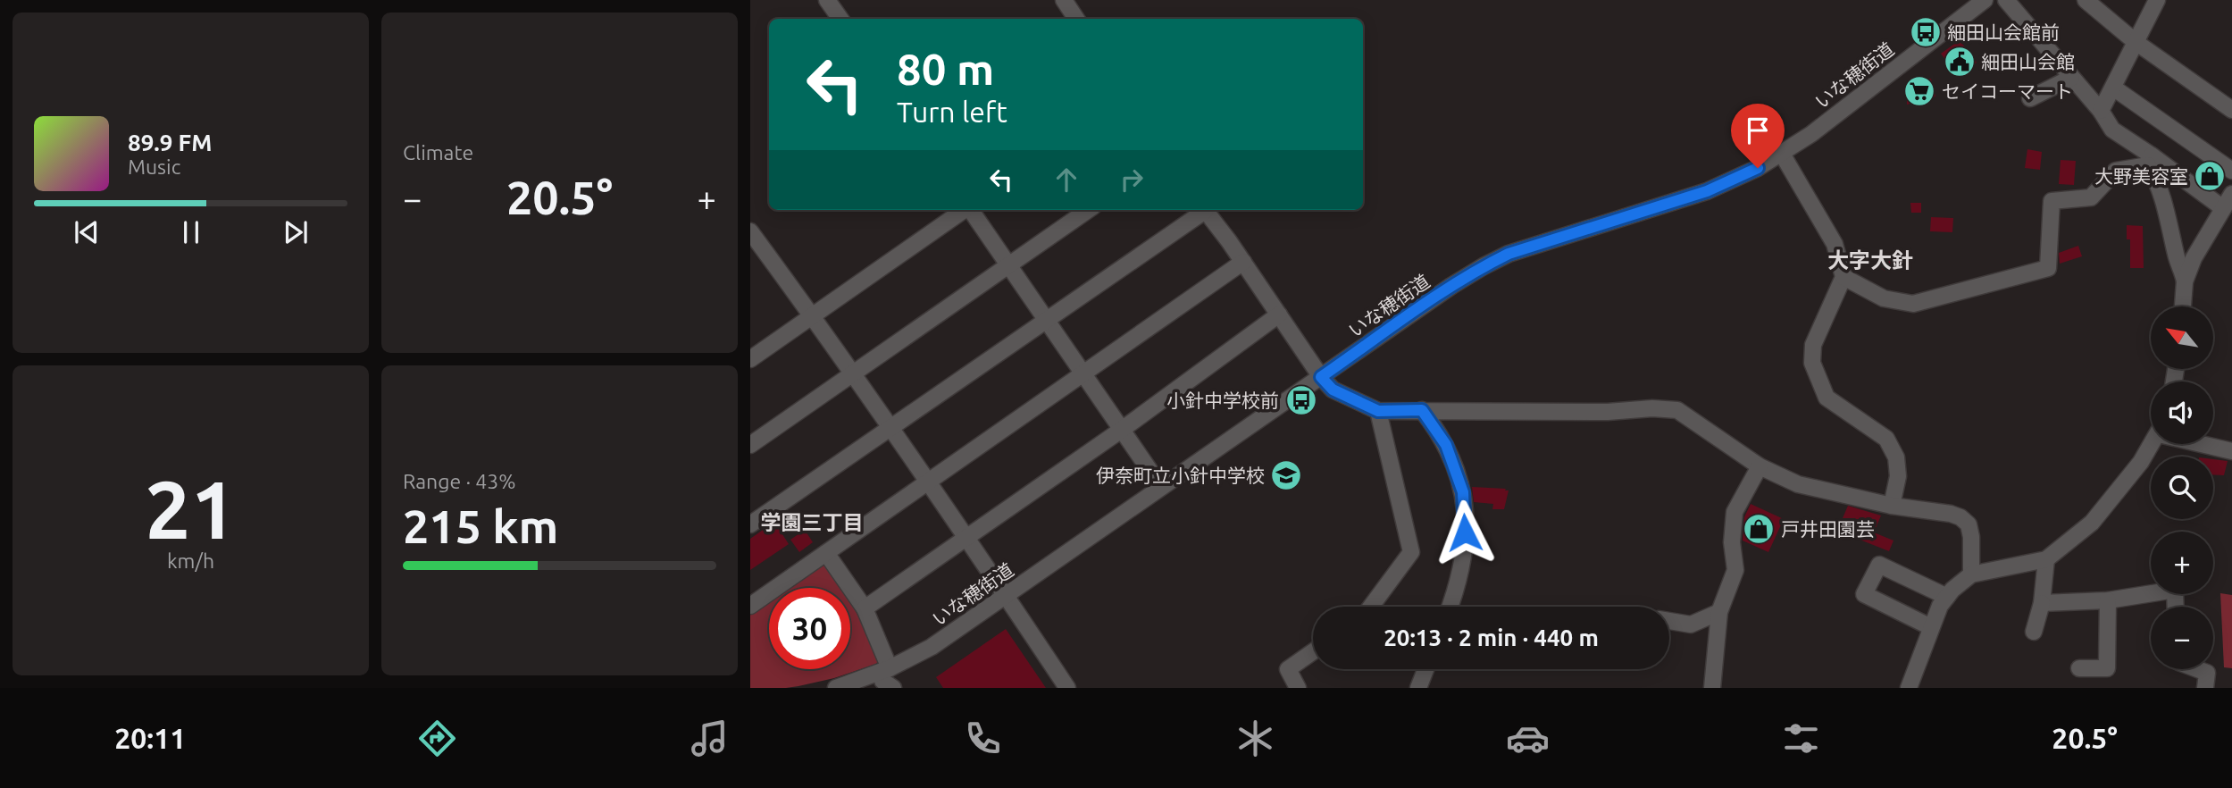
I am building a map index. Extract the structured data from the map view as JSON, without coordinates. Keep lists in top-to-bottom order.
{
  "streets": {
    "street": ["いな穂街道"]
  },
  "districts": ["大字大針", "学園三丁目"],
  "places": {
    "bus stop": ["細田山会館前", "小針中学校前"],
    "public building": ["細田山会館"],
    "supermarket": ["セイコーマート"],
    "shop": ["大野美容室", "戸井田園芸"],
    "school or university": ["伊奈町立小針中学校"]
  },
  "north": "top left",
  "page": {
    "tile": [
      "Climate",
      ["21", "km/h"],
      ["Range · 43%", "215 km"]
    ],
    "turn": ["80 m", "Turn left"],
    "song": ["89.9 FM", "Music"],
    "heat": ["−", "20.5°", "+"],
    "map_buttons": ["+", "−"],
    "limit": "30",
    "trip": "20:13 · 2 min · 440 m",
    "tabs": ["20:11", "20.5°"]
  }
}
